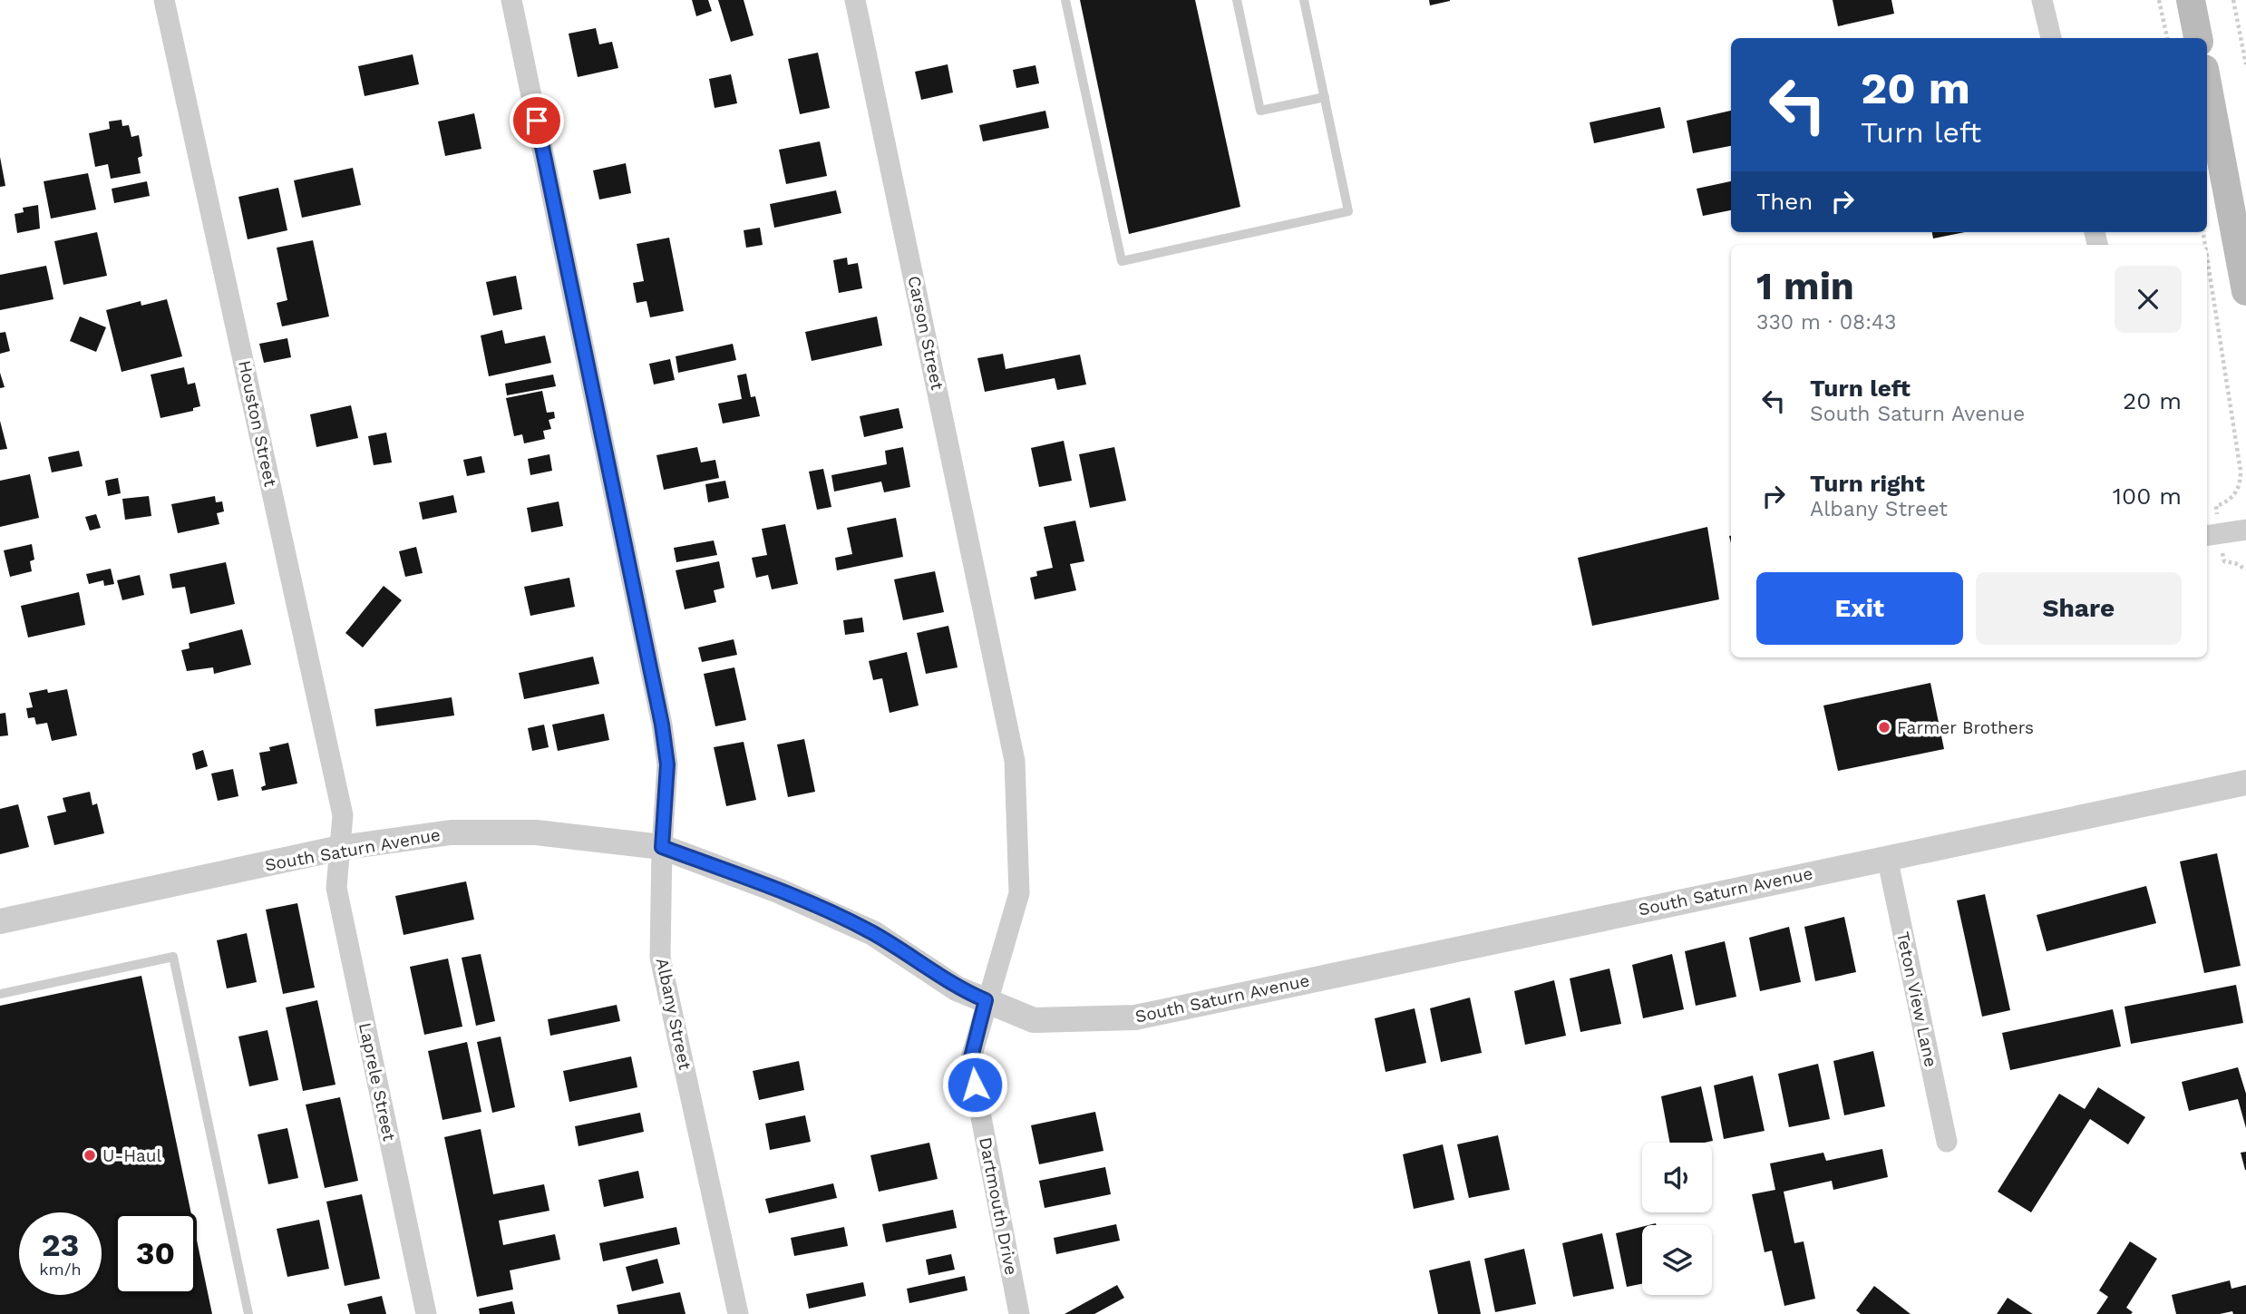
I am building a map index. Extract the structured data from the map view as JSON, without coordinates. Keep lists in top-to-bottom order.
{
  "streets": {
    "street": [
      "Carson Street",
      "Houston Street",
      "South Saturn Avenue",
      "Teton View Lane",
      "Albany Street",
      "Laprele Street",
      "Dartmouth Drive"
    ]
  },
  "crossings": [
    ["Carson Street", "South Saturn Avenue"],
    ["Carson Street", "Dartmouth Drive"],
    ["Houston Street", "South Saturn Avenue"],
    ["Houston Street", "Laprele Street"],
    ["South Saturn Avenue", "Teton View Lane"],
    ["South Saturn Avenue", "Albany Street"],
    ["South Saturn Avenue", "Laprele Street"]
  ],
  "places": ["Farmer Brothers", "U-Haul"],
  "page": {
    "turn": ["20 m", "Turn left"],
    "then": "Then",
    "heading": ["1 min", "330 m · 08:43"],
    "list": [
      {
        "name": "Turn left",
        "note": "South Saturn Avenue",
        "value": "20 m"
      },
      {
        "name": "Turn right",
        "note": "Albany Street",
        "value": "100 m"
      }
    ],
    "buttons": ["Exit", "Share"],
    "speed": "23 km/h",
    "limit": "30"
  }
}
